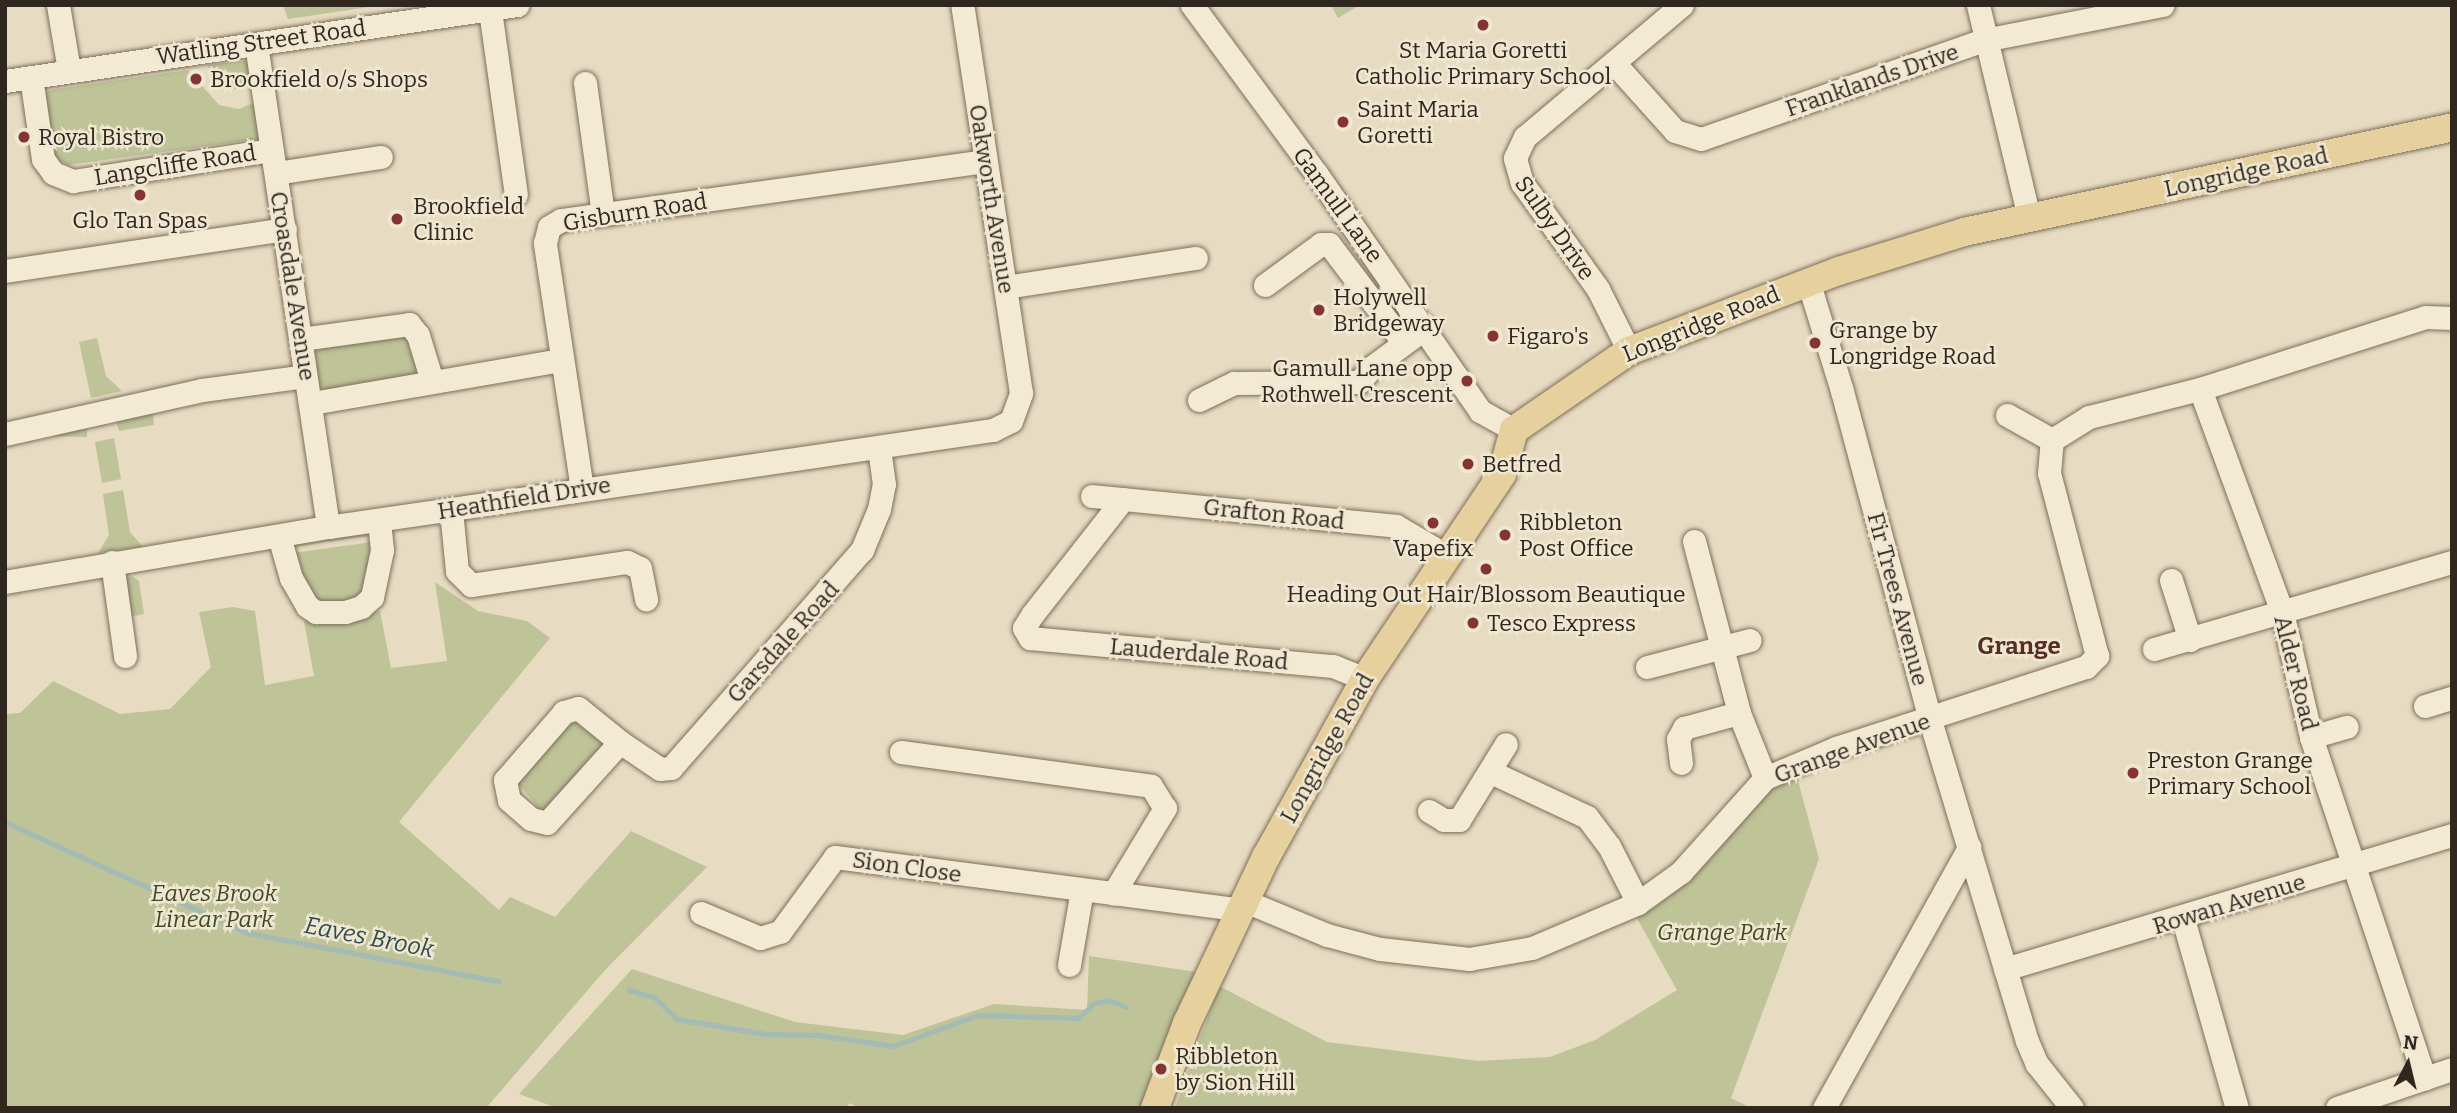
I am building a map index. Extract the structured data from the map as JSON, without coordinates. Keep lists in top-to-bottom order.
{
  "streets": {
    "main road": ["Longridge Road"],
    "street": [
      "Watling Street Road",
      "Franklands Drive",
      "Langcliffe Road",
      "Oakworth Avenue",
      "Gamull Lane",
      "Gisburn Road",
      "Sulby Drive",
      "Croasdale Avenue",
      "Heathfield Drive",
      "Grafton Road",
      "Fir Trees Avenue",
      "Garsdale Road",
      "Lauderdale Road",
      "Alder Road",
      "Grange Avenue",
      "Sion Close",
      "Rowan Avenue"
    ]
  },
  "crossings": [
    ["Watling Street Road", "Langcliffe Road"],
    ["Watling Street Road", "Croasdale Avenue"],
    ["Franklands Drive", "Sulby Drive"],
    ["Langcliffe Road", "Croasdale Avenue"],
    ["Longridge Road", "Gamull Lane"],
    ["Longridge Road", "Sulby Drive"],
    ["Longridge Road", "Grafton Road"],
    ["Longridge Road", "Fir Trees Avenue"],
    ["Longridge Road", "Lauderdale Road"],
    ["Longridge Road", "Grange Avenue"],
    ["Longridge Road", "Sion Close"],
    ["Oakworth Avenue", "Gisburn Road"],
    ["Oakworth Avenue", "Heathfield Drive"],
    ["Gisburn Road", "Heathfield Drive"],
    ["Croasdale Avenue", "Heathfield Drive"],
    ["Heathfield Drive", "Garsdale Road"],
    ["Grafton Road", "Lauderdale Road"],
    ["Fir Trees Avenue", "Grange Avenue"],
    ["Fir Trees Avenue", "Rowan Avenue"],
    ["Alder Road", "Rowan Avenue"],
    ["Grange Avenue", "Sion Close"]
  ],
  "districts": ["Grange"],
  "water": ["Eaves Brook"],
  "parks": ["Eaves Brook Linear Park", "Grange Park"],
  "places": [
    "St Maria Goretti Catholic Primary School",
    "Brookfield o/s Shops",
    "Saint Maria Goretti",
    "Royal Bistro",
    "Glo Tan Spas",
    "Brookfield Clinic",
    "Holywell Bridgeway",
    "Figaro's",
    "Grange by Longridge Road",
    "Gamull Lane opp Rothwell Crescent",
    "Betfred",
    "Vapefix",
    "Ribbleton Post Office",
    "Heading Out Hair/Blossom Beautique",
    "Tesco Express",
    "Preston Grange Primary School",
    "Ribbleton by Sion Hill"
  ],
  "north": "top"
}
